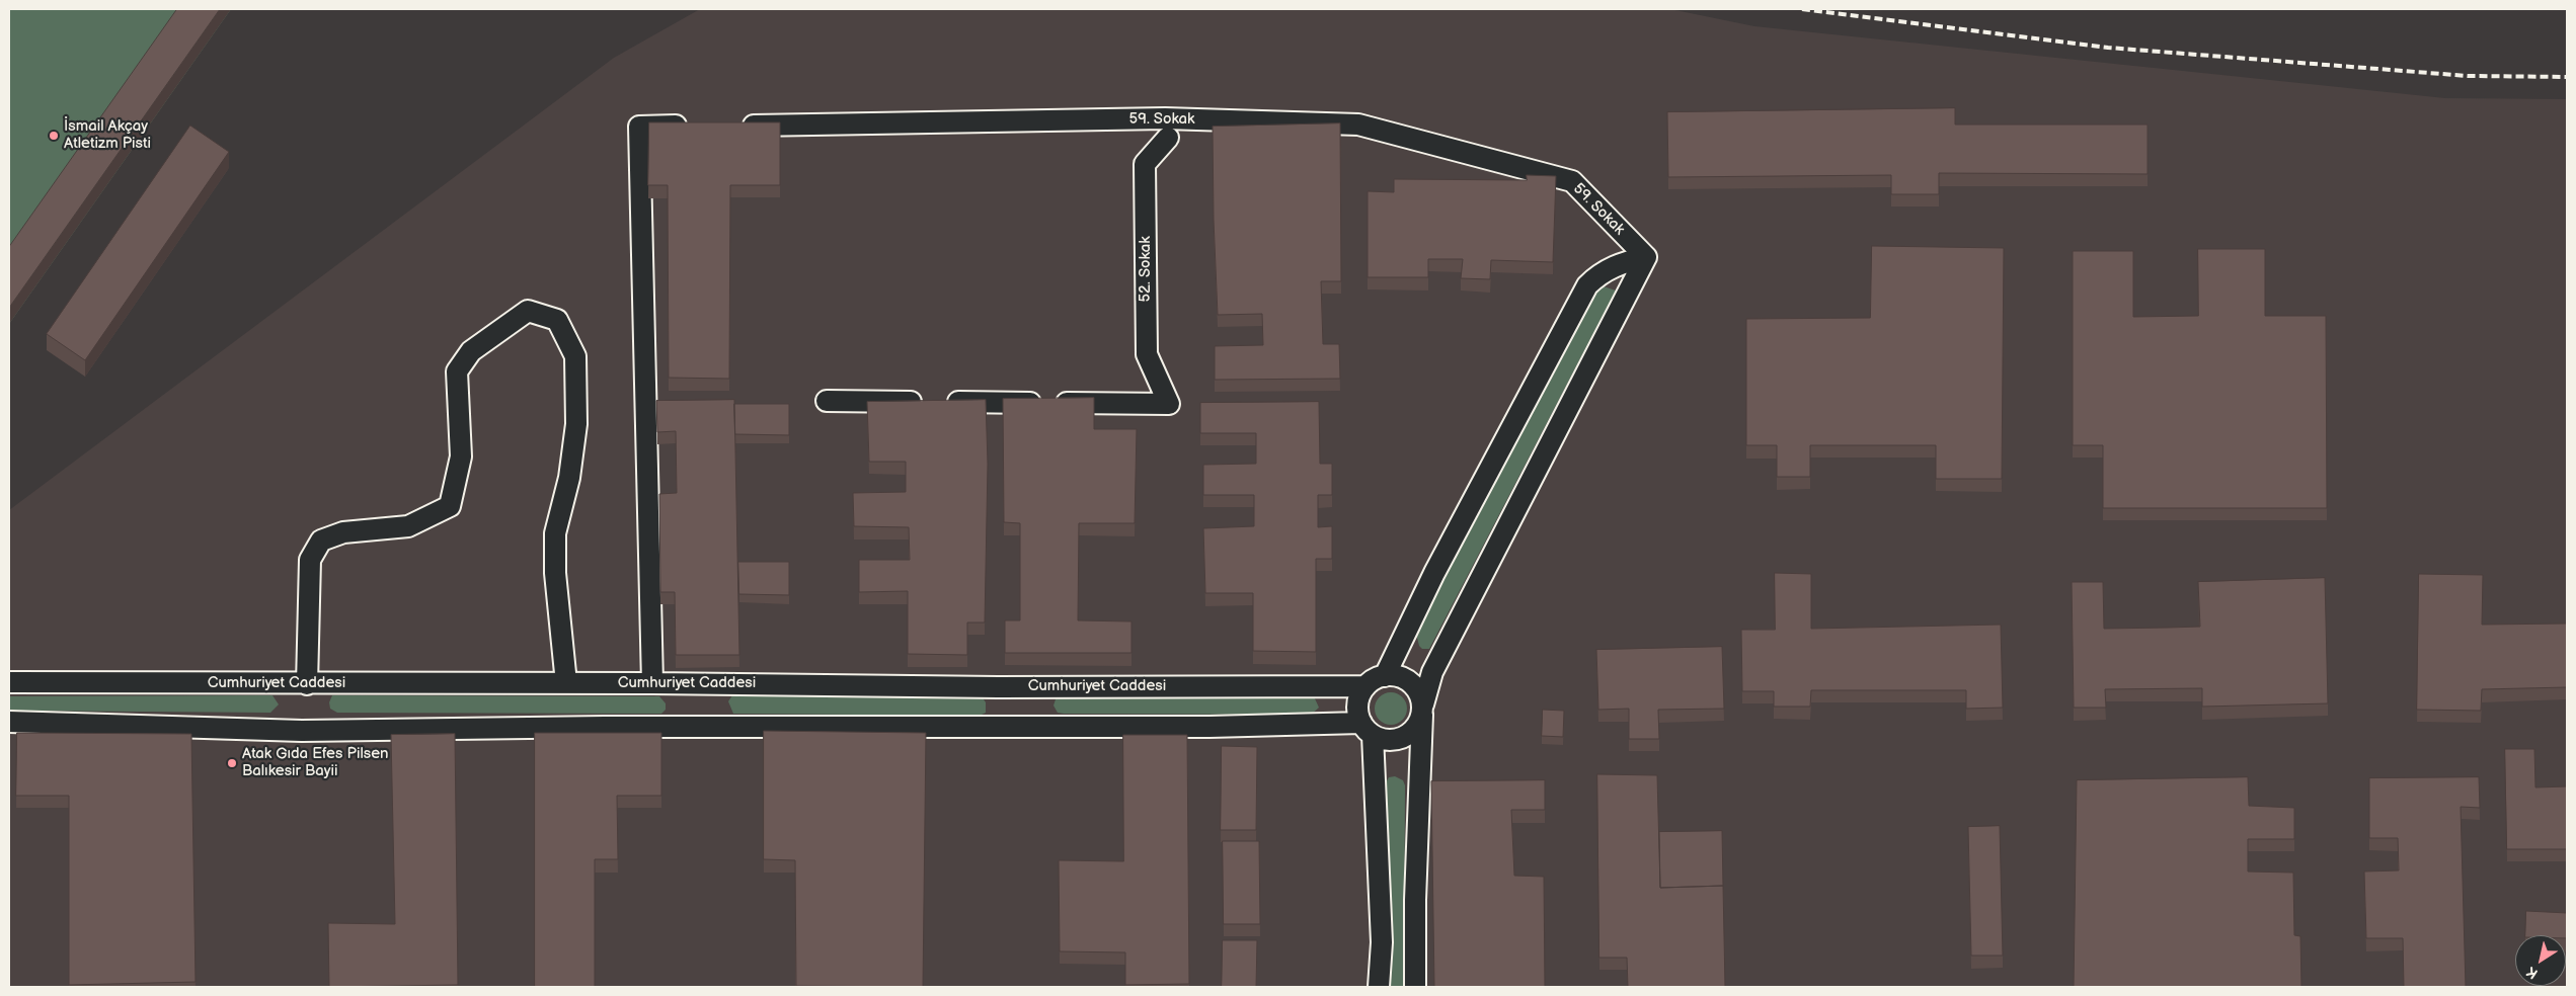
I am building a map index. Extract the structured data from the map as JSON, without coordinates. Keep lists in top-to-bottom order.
{
  "streets": {
    "street": ["59. Sokak", "52. Sokak", "Cumhuriyet Caddesi"]
  },
  "places": ["İsmail Akçay Atletizm Pisti", "Atak Gıda Efes Pilsen Balıkesir Bayii"],
  "north": "bottom left"
}
